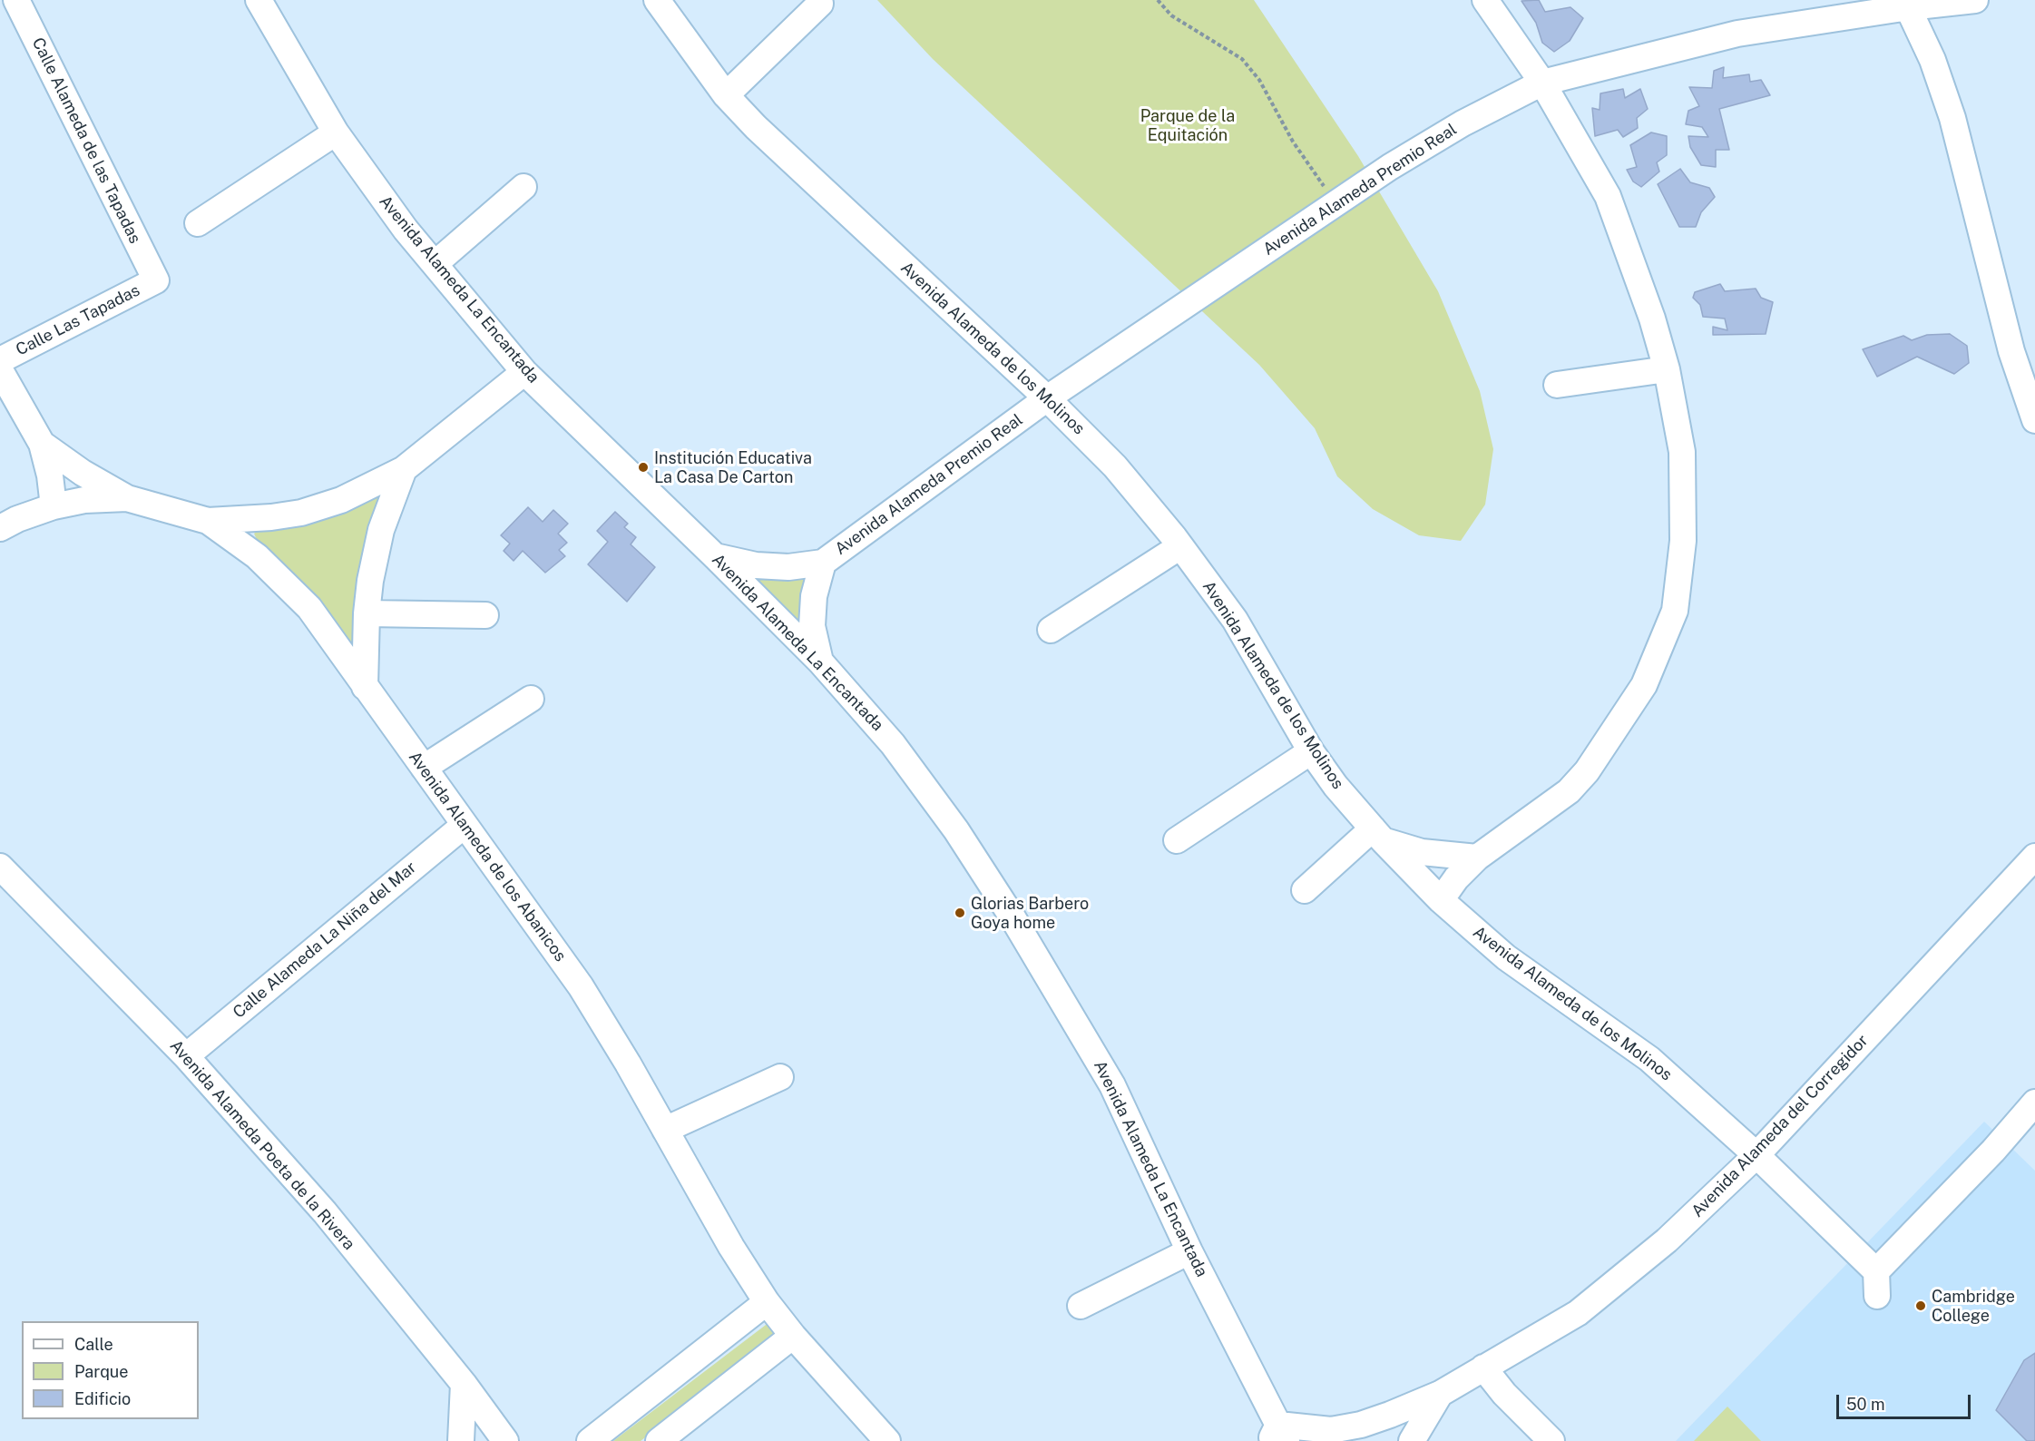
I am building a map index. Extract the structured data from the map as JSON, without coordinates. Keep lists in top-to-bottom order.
{
  "streets": {
    "street": [
      "Calle Alameda de las Tapadas",
      "Avenida Alameda Premio Real",
      "Avenida Alameda La Encantada",
      "Calle Las Tapadas",
      "Avenida Alameda de los Molinos",
      "Avenida Alameda de los Abanicos",
      "Calle Alameda La Niña del Mar",
      "Avenida Alameda del Corregidor",
      "Avenida Alameda Poeta de la Rivera"
    ]
  },
  "crossings": [
    ["Calle Alameda de las Tapadas", "Calle Las Tapadas"],
    ["Avenida Alameda Premio Real", "Avenida Alameda La Encantada"],
    ["Avenida Alameda Premio Real", "Avenida Alameda de los Molinos"],
    ["Avenida Alameda La Encantada", "Avenida Alameda del Corregidor"],
    ["Avenida Alameda de los Molinos", "Avenida Alameda del Corregidor"],
    ["Avenida Alameda de los Abanicos", "Calle Alameda La Niña del Mar"],
    ["Calle Alameda La Niña del Mar", "Avenida Alameda Poeta de la Rivera"]
  ],
  "parks": ["Parque de la Equitación"],
  "places": ["Institución Educativa La Casa De Carton", "Glorias Barbero Goya home", "Cambridge College"],
  "legend": ["Calle", "Parque", "Edificio"],
  "scale_bar": "50 m"
}
